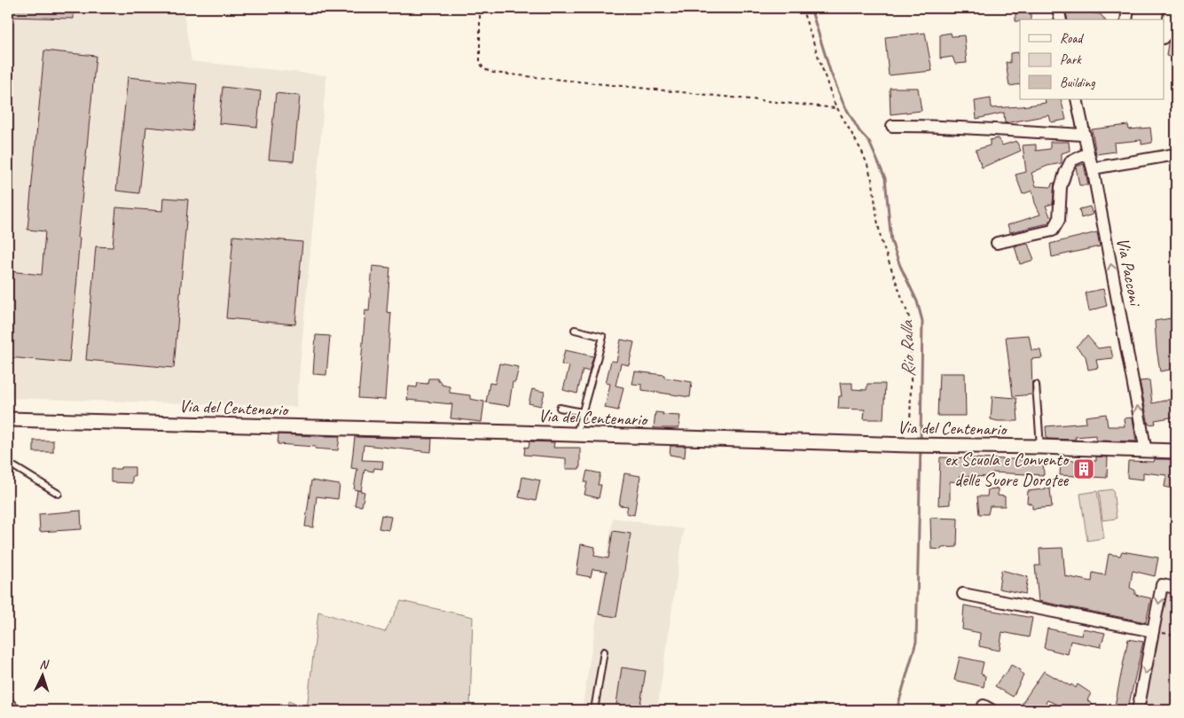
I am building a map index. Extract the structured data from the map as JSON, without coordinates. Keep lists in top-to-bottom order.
{
  "streets": {
    "street": ["Via Pacconi", "Via del Centenario"]
  },
  "crossings": [
    ["Via Pacconi", "Via del Centenario"]
  ],
  "one_way": ["Via Pacconi"],
  "water": ["Rio Ralla"],
  "places": {
    "building": ["ex Scuola e Convento delle Suore Dorotee"]
  },
  "legend": ["Road", "Park", "Building"],
  "north": "top"
}
